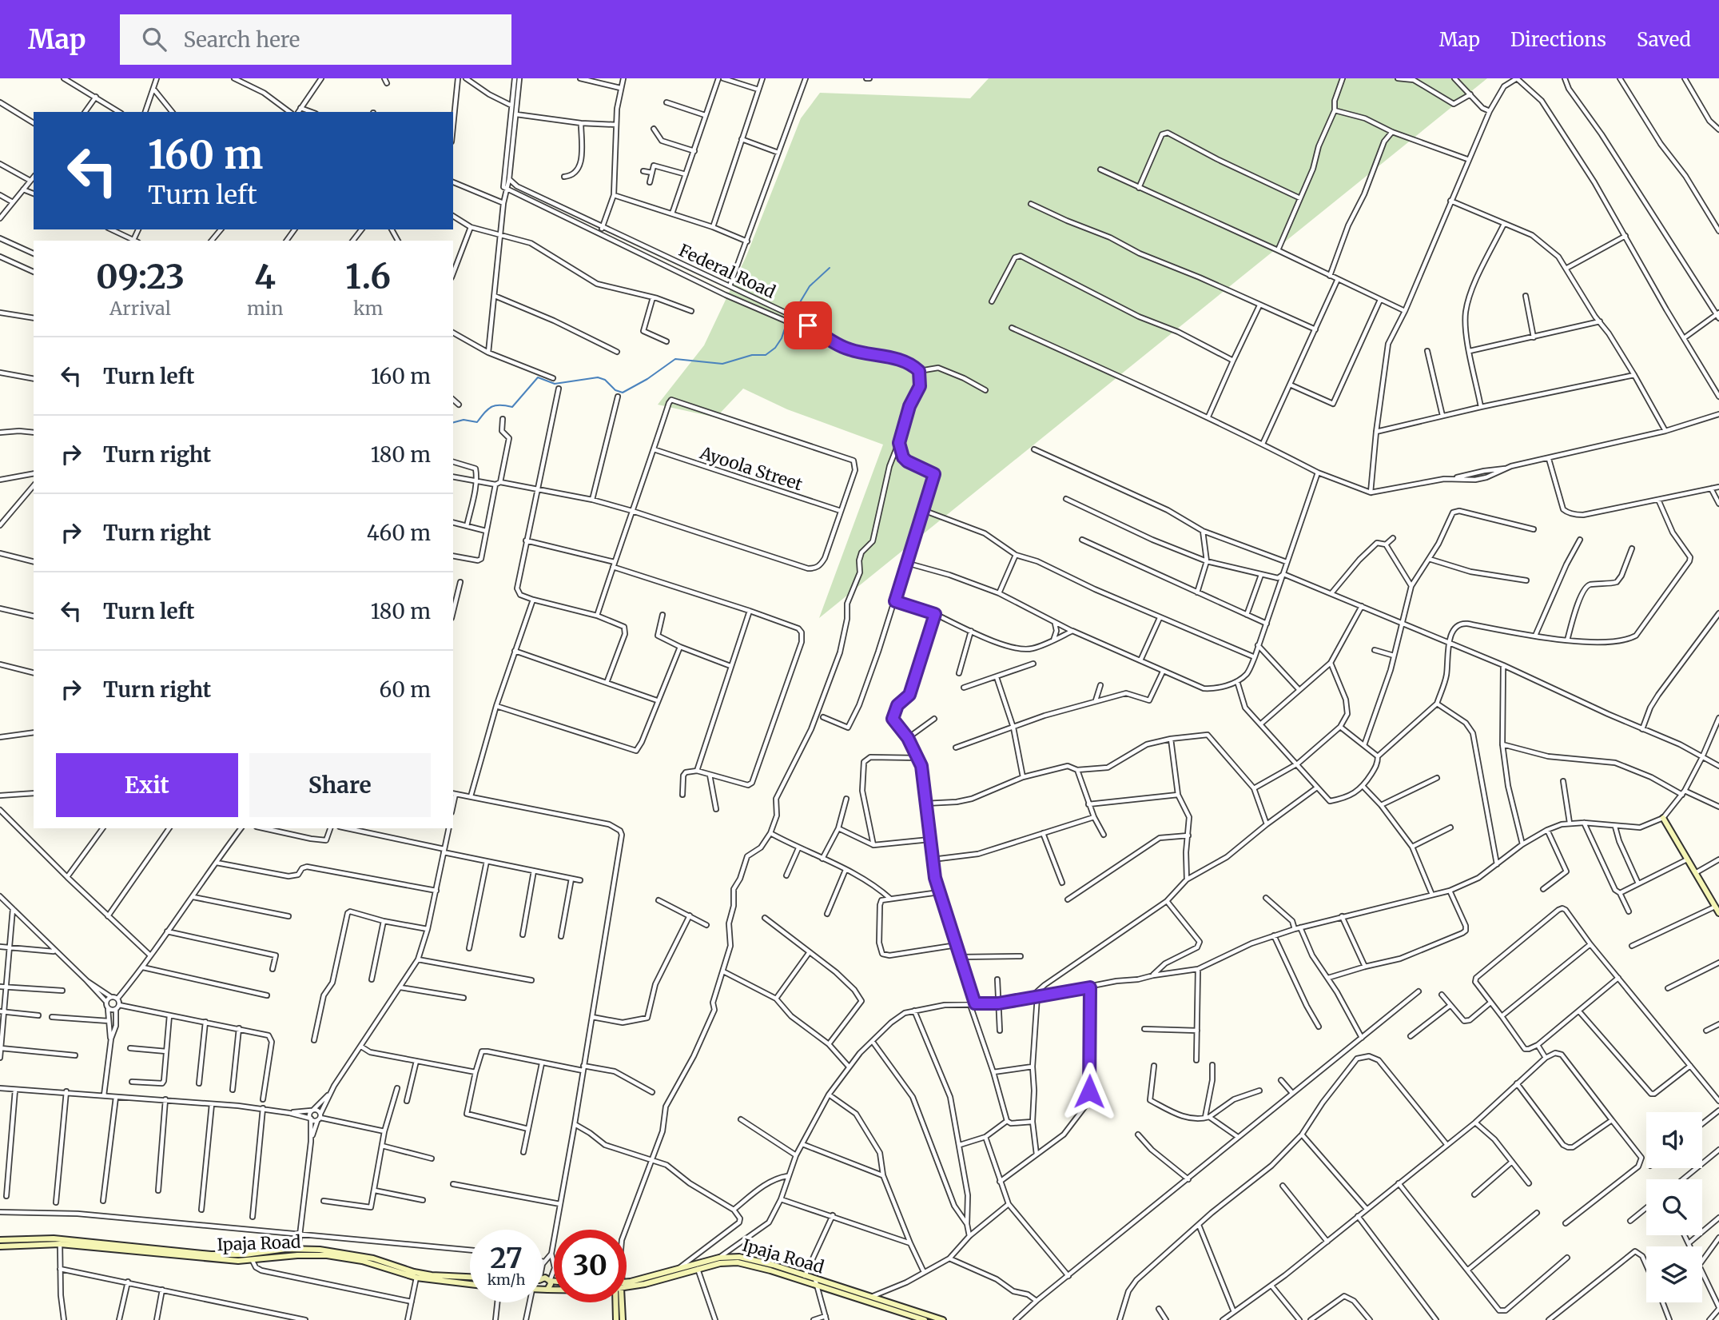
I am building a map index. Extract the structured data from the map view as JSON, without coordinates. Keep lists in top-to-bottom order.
{
  "streets": {
    "main road": ["Ipaja Road"],
    "street": ["Federal Road", "Ayoola Street"]
  },
  "page": {
    "header": "Map",
    "search": "Search here",
    "nav": ["Map", "Directions", "Saved"],
    "turn": ["160 m", "Turn left"],
    "eta": [
      "09:23",
      "Arrival",
      "4",
      "min",
      "1.6",
      "km"
    ],
    "list": [
      {
        "name": "Turn left",
        "value": "160 m"
      },
      {
        "name": "Turn right",
        "value": "180 m"
      },
      {
        "name": "Turn right",
        "value": "460 m"
      },
      {
        "name": "Turn left",
        "value": "180 m"
      },
      {
        "name": "Turn right",
        "value": "60 m"
      }
    ],
    "buttons": ["Exit", "Share"],
    "speed": "27 km/h",
    "limit": "30"
  }
}
